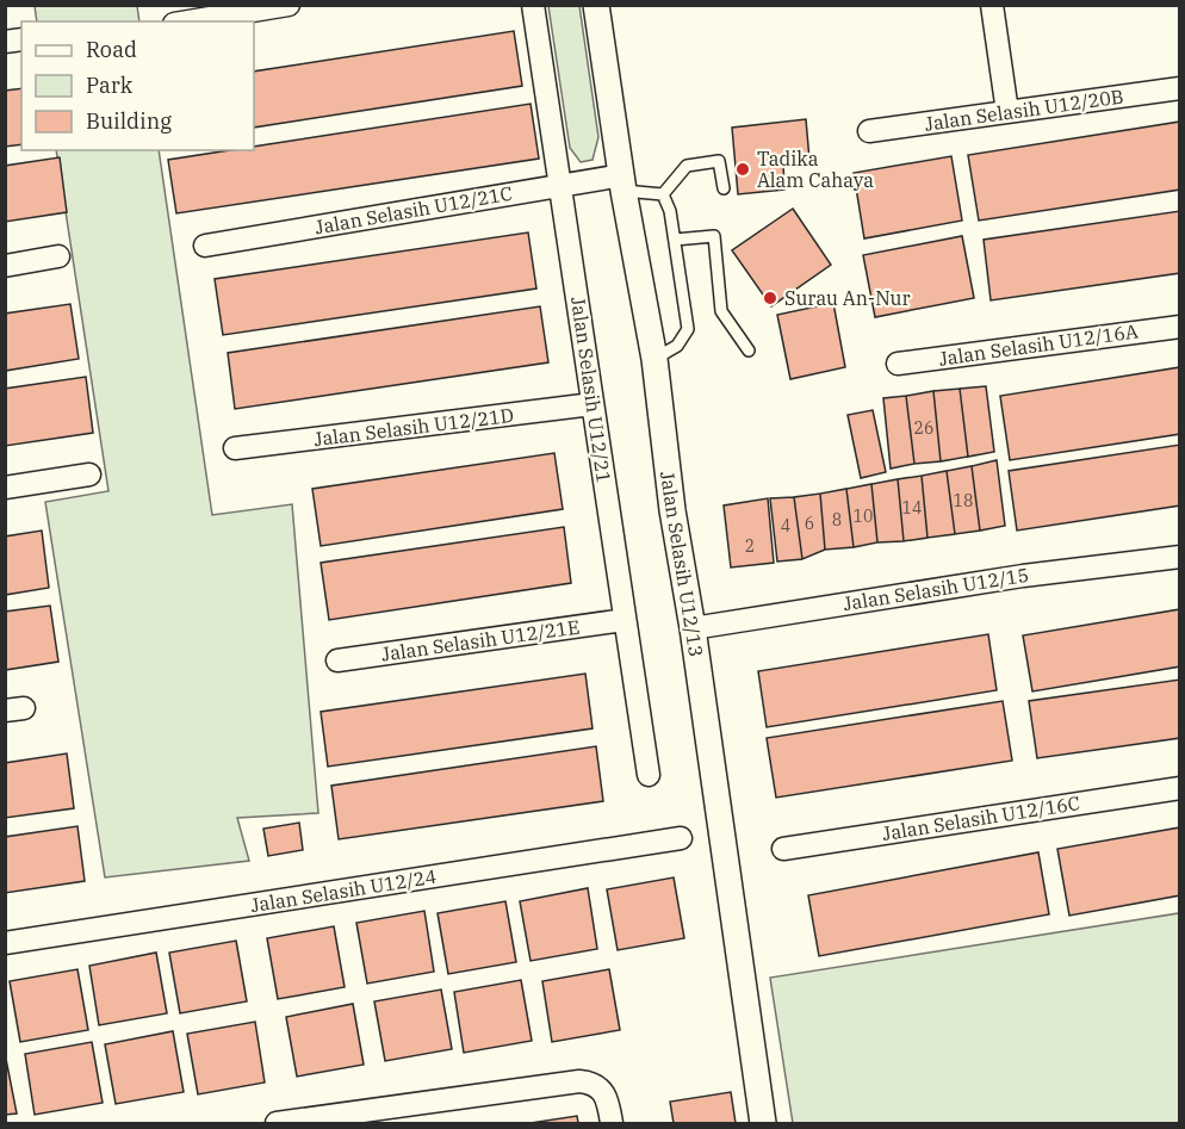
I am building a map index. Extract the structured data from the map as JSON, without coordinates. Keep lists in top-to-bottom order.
{
  "streets": {
    "street": [
      "Jalan Selasih U12/20B",
      "Jalan Selasih U12/21C",
      "Jalan Selasih U12/16A",
      "Jalan Selasih U12/21",
      "Jalan Selasih U12/21D",
      "Jalan Selasih U12/13",
      "Jalan Selasih U12/15",
      "Jalan Selasih U12/21E",
      "Jalan Selasih U12/16C",
      "Jalan Selasih U12/24"
    ]
  },
  "crossings": [
    ["Jalan Selasih U12/21C", "Jalan Selasih U12/21"],
    ["Jalan Selasih U12/21C", "Jalan Selasih U12/13"],
    ["Jalan Selasih U12/21", "Jalan Selasih U12/21D"],
    ["Jalan Selasih U12/21", "Jalan Selasih U12/21E"],
    ["Jalan Selasih U12/13", "Jalan Selasih U12/15"]
  ],
  "places": ["Tadika Alam Cahaya", "Surau An-Nur"],
  "house_numbers": [
    "26",
    "18",
    "14",
    "10",
    "8",
    "6",
    "4",
    "2"
  ],
  "legend": ["Road", "Park", "Building"]
}
